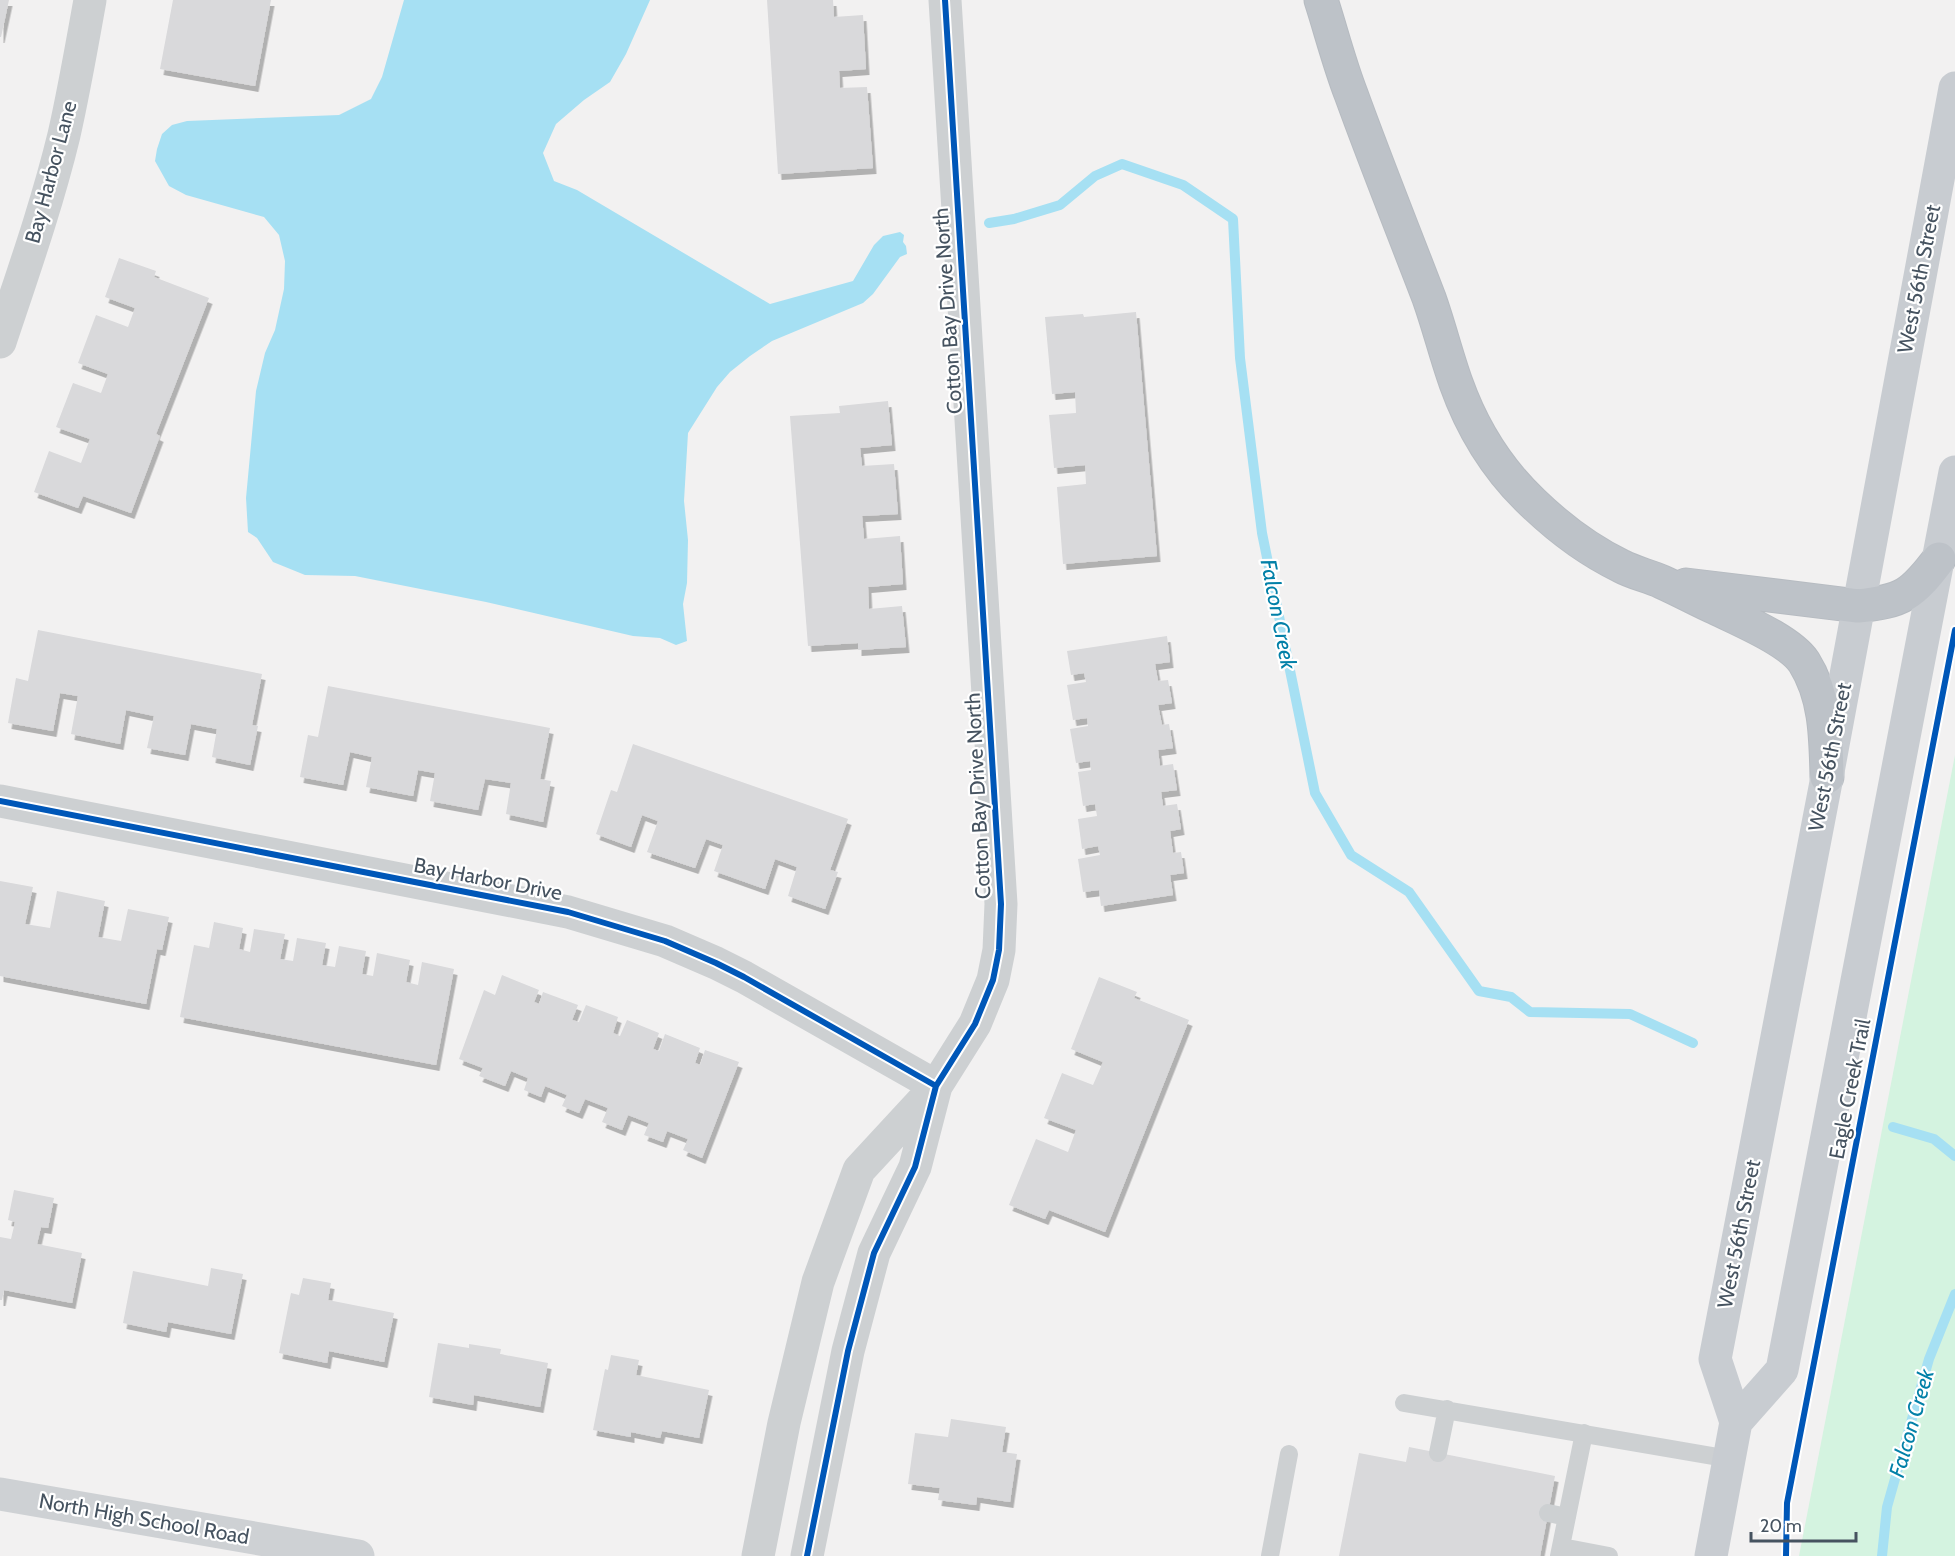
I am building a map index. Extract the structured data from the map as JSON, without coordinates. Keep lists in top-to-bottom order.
{
  "streets": {
    "main road": ["West 56th Street"],
    "street": [
      "Bay Harbor Lane",
      "Cotton Bay Drive North",
      "Bay Harbor Drive",
      "North High School Road"
    ],
    "cycle path": ["Eagle Creek Trail"]
  },
  "crossings": [
    ["Cotton Bay Drive North", "Bay Harbor Drive"]
  ],
  "water": ["Falcon Creek"],
  "scale_bar": "20 m"
}
